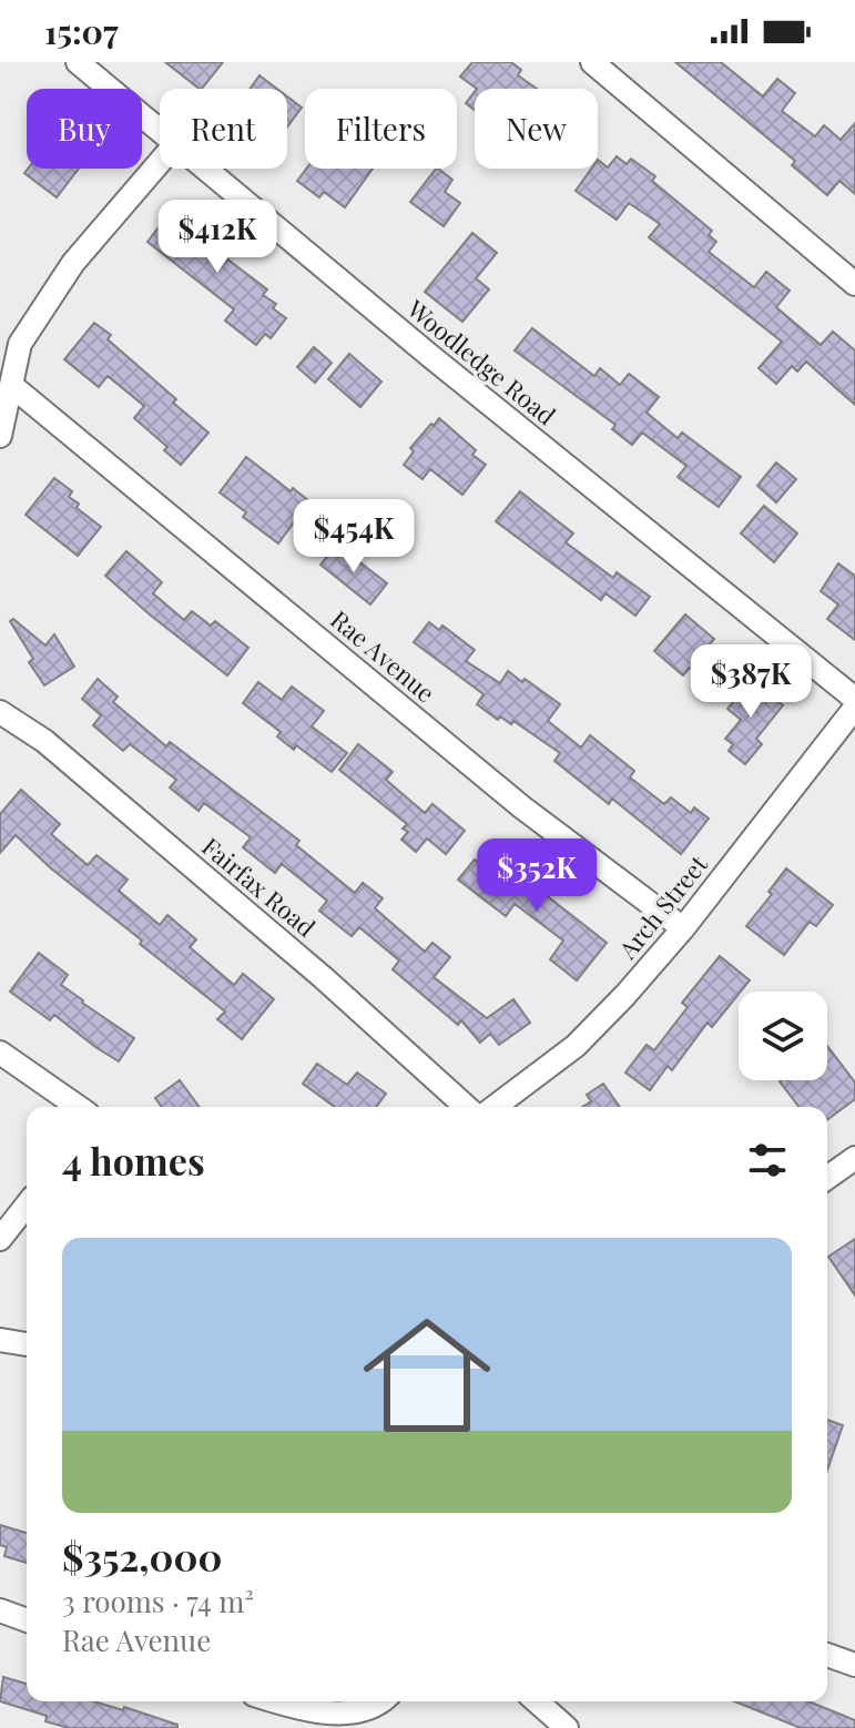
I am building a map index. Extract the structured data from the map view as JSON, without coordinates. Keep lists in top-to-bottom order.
{
  "streets": {
    "street": [
      "Woodledge Road",
      "Rae Avenue",
      "Fairfax Road",
      "Arch Street"
    ]
  },
  "crossings": [
    ["Rae Avenue", "Arch Street"]
  ],
  "page": {
    "status": "15:07",
    "chip": [
      "Buy",
      "Rent",
      "Filters",
      "New"
    ],
    "price": [
      "$412K",
      "$454K",
      "$387K",
      "$352K"
    ],
    "heading": "4 homes",
    "list": [
      {
        "name": "$352,000",
        "note": "3 rooms · 74 m² · Rae Avenue"
      }
    ]
  }
}
